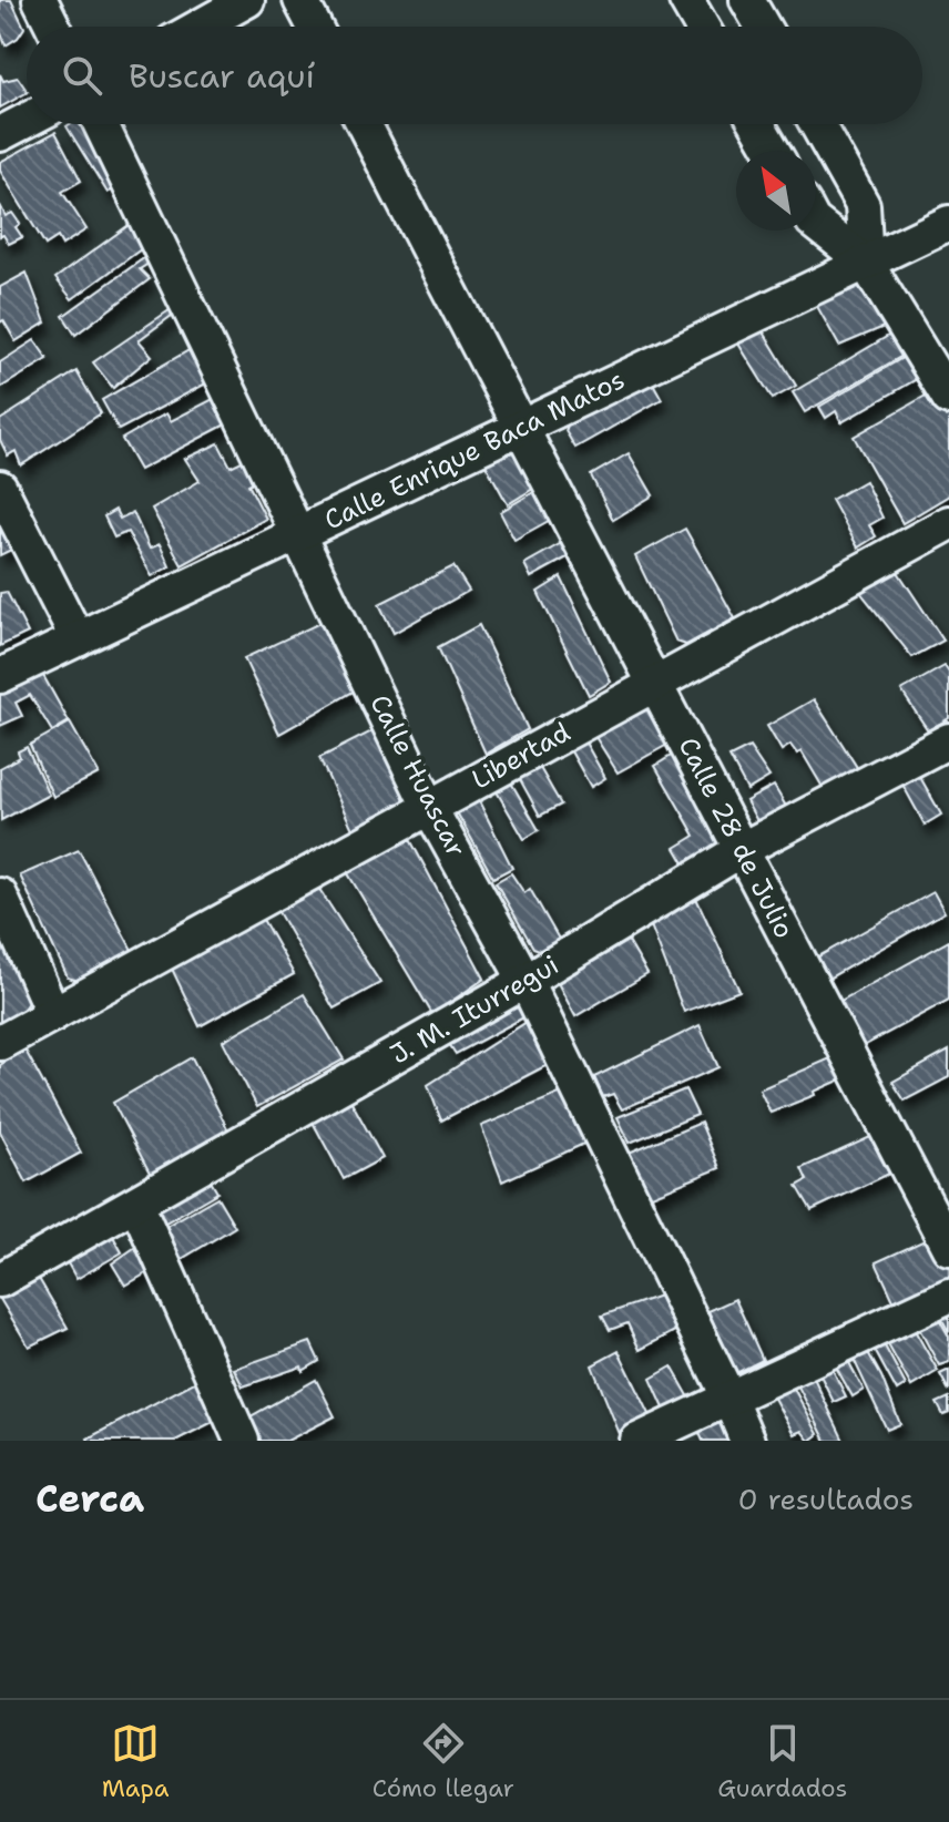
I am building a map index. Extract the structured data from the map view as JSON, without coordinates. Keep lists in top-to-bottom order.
{
  "streets": {
    "street": [
      "Calle Enrique Baca Matos",
      "Libertad",
      "Calle Huascar",
      "Calle 28 de Julio",
      "J. M. Iturregui"
    ]
  },
  "crossings": [
    ["Calle Enrique Baca Matos", "Calle Huascar"],
    ["Calle Enrique Baca Matos", "Calle 28 de Julio"],
    ["Libertad", "Calle Huascar"],
    ["Libertad", "Calle 28 de Julio"],
    ["Calle Huascar", "J. M. Iturregui"],
    ["Calle 28 de Julio", "J. M. Iturregui"]
  ],
  "north": "top left",
  "page": {
    "search": "Buscar aquí",
    "heading": ["Cerca", "0 resultados"],
    "nav": ["Mapa", "Cómo llegar", "Guardados"]
  }
}
